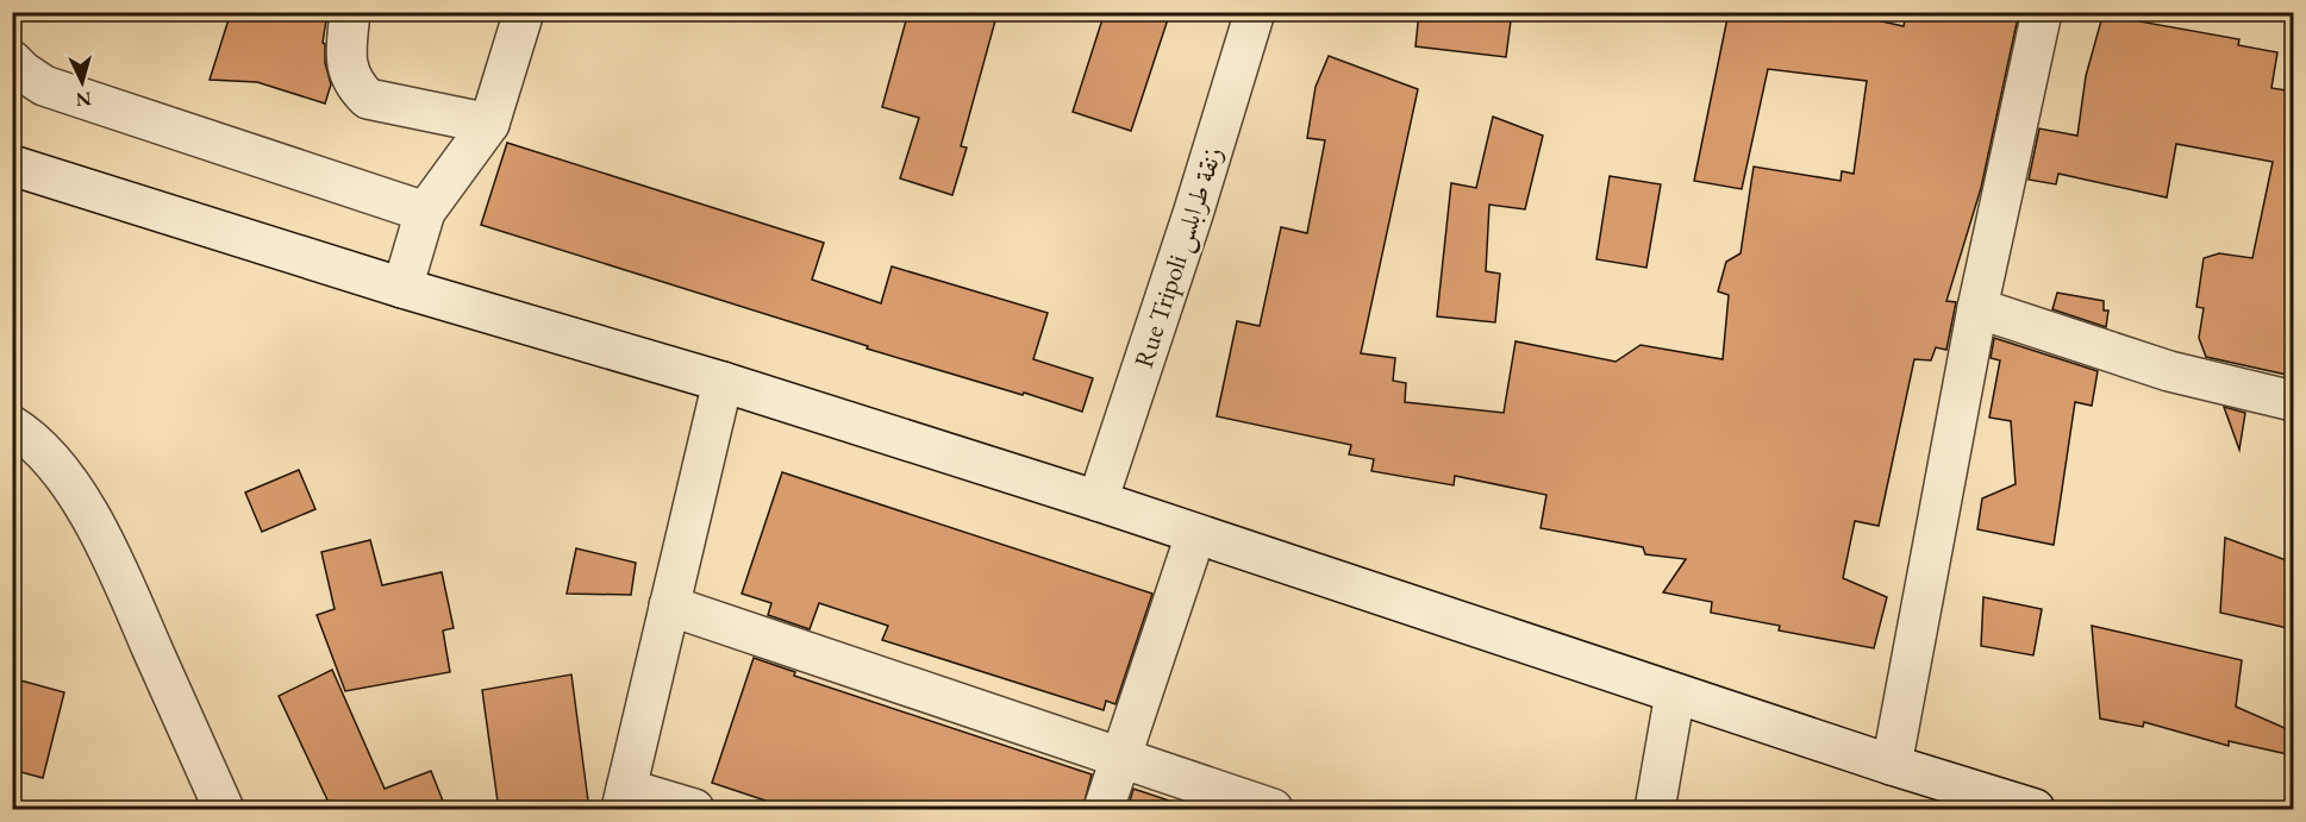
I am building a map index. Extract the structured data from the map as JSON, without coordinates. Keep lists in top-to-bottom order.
{
  "streets": {
    "street": ["Rue Tripoli زنقة طرابلس"]
  },
  "north": "bottom"
}
